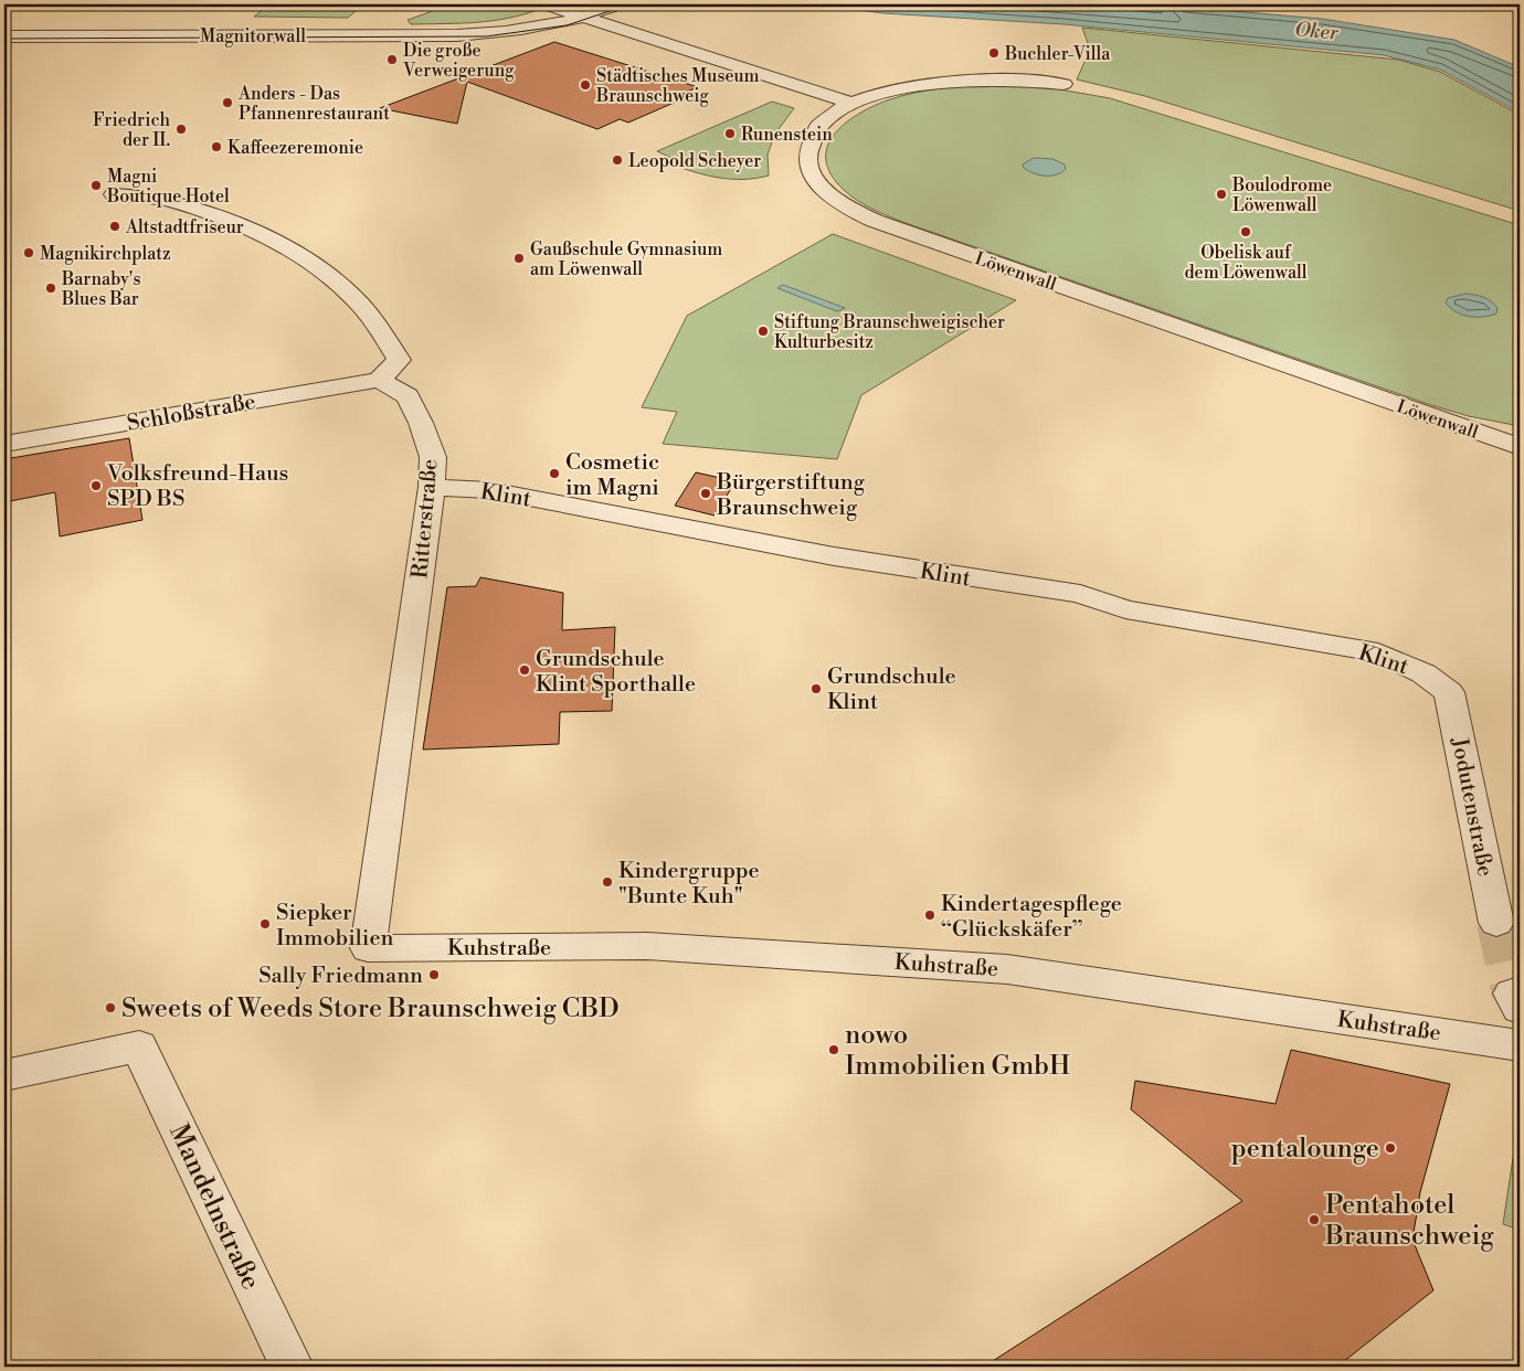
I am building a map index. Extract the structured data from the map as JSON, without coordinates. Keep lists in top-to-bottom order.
{
  "streets": {
    "street": [
      "Magnitorwall",
      "Löwenwall",
      "Schloßstraße",
      "Klint",
      "Ritterstraße",
      "Jodutenstraße",
      "Kuhstraße",
      "Mandelnstraße"
    ]
  },
  "crossings": [
    ["Schloßstraße", "Ritterstraße"],
    ["Klint", "Ritterstraße"],
    ["Klint", "Jodutenstraße"],
    ["Ritterstraße", "Kuhstraße"]
  ],
  "water": ["Oker"],
  "places": [
    "Buchler-Villa",
    "Die große Verweigerung",
    "Städtisches Museum Braunschweig",
    "Anders - Das Pfannenrestaurant",
    "Friedrich der II.",
    "Runenstein",
    "Kaffeezeremonie",
    "Leopold Scheyer",
    "Magni Boutique Hotel",
    "Boulodrome Löwenwall",
    "Altstadtfriseur",
    "Obelisk auf dem Löwenwall",
    "Magnikirchplatz",
    "Gaußschule Gymnasium am Löwenwall",
    "Barnaby's Blues Bar",
    "Stiftung Braunschweigischer Kulturbesitz",
    "Cosmetic im Magni",
    "Volksfreund-Haus SPD BS",
    "Bürgerstiftung Braunschweig",
    "Grundschule Klint Sporthalle",
    "Grundschule Klint",
    "Kindergruppe \"Bunte Kuh\"",
    "Kindertagespflege “Glückskäfer”",
    "Siepker Immobilien",
    "Sally Friedmann",
    "Sweets of Weeds Store Braunschweig CBD",
    "nowo Immobilien GmbH",
    "pentalounge",
    "Pentahotel Braunschweig"
  ]
}
